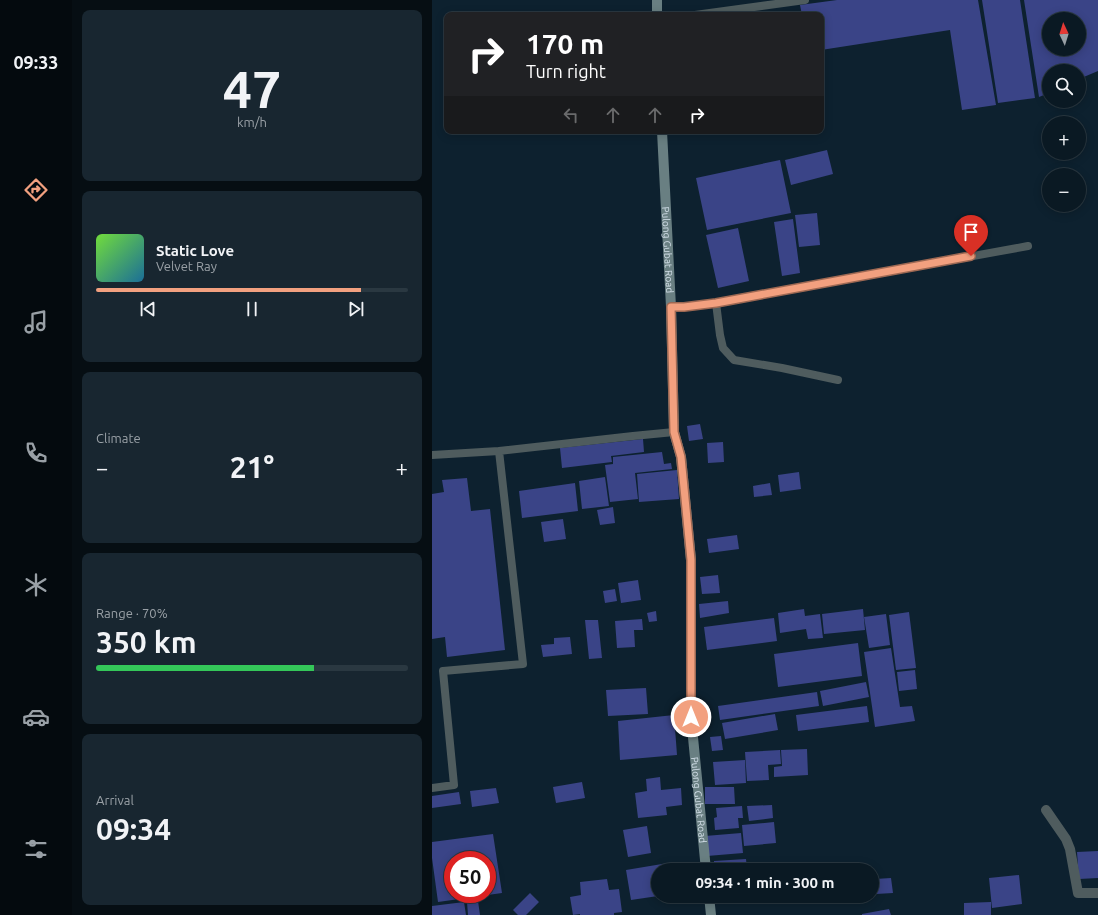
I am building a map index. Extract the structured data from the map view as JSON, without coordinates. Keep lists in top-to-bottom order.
{
  "streets": {
    "main road": ["Pulong Gubat Road"]
  },
  "north": "top",
  "page": {
    "tabs": "09:33",
    "tile": [
      ["47", "km/h"],
      "Climate",
      ["Range · 70%", "350 km"],
      ["Arrival", "09:34"]
    ],
    "map_buttons": ["+", "−"],
    "turn": ["170 m", "Turn right"],
    "song": ["Static Love", "Velvet Ray"],
    "heat": ["−", "21°", "+"],
    "limit": "50",
    "trip": "09:34 · 1 min · 300 m"
  }
}
